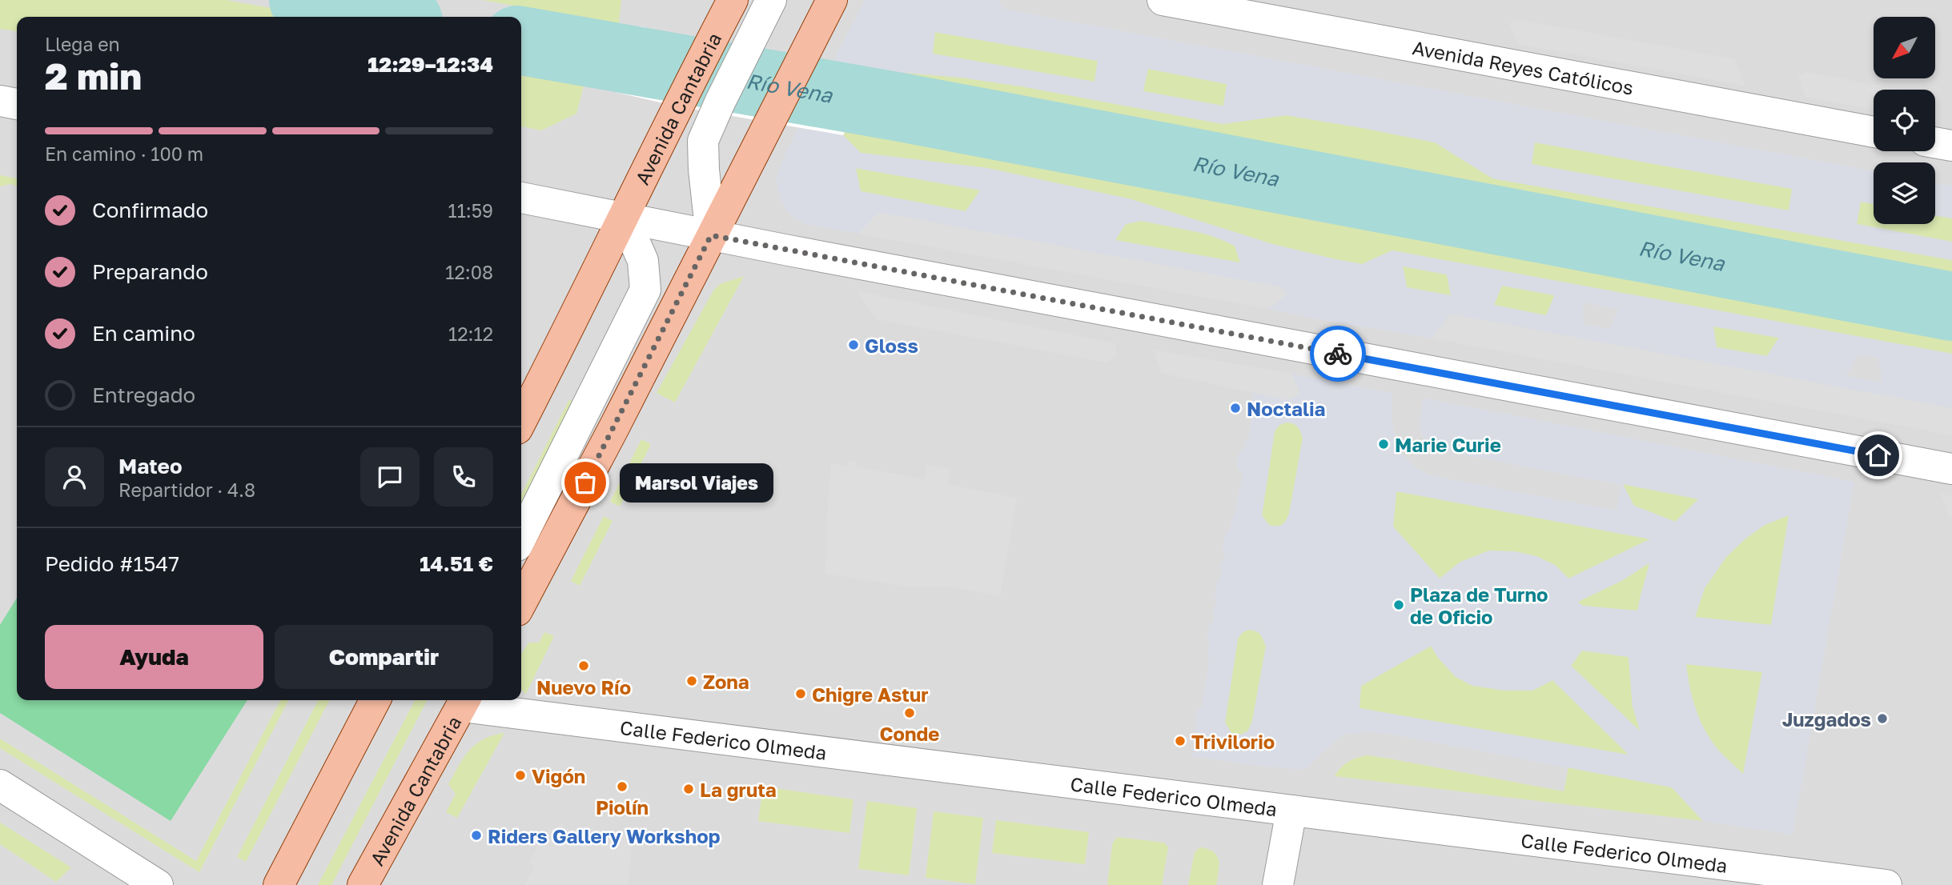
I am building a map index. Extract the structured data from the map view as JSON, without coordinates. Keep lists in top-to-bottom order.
{
  "streets": {
    "main road": ["Avenida Cantabria"],
    "street": ["Avenida Reyes Católicos", "Calle Federico Olmeda"]
  },
  "crossings": [
    ["Avenida Cantabria", "Calle Federico Olmeda"]
  ],
  "water": ["Río Vena"],
  "places": [
    "Gloss",
    "Noctalia",
    "Marie Curie",
    "Marsol Viajes",
    "Plaza de Turno de Oficio",
    "Nuevo Río",
    "Zona",
    "Chigre Astur",
    "Conde",
    "Juzgados",
    "Trivilorio",
    "Vigón",
    "Piolín",
    "La gruta",
    "Riders Gallery Workshop"
  ],
  "north": "bottom left",
  "page": {
    "heading": ["2 min", "Llega en", "12:29–12:34"],
    "panel": [
      "Mateo",
      "Repartidor · 4.8",
      "Pedido #1547",
      "14.51 €"
    ],
    "bar": "En camino · 100 m",
    "list": [
      ["Confirmado", "11:59"],
      ["Preparando", "12:08"],
      ["En camino", "12:12"],
      "Entregado"
    ],
    "bubble": "Marsol Viajes",
    "buttons": ["Ayuda", "Compartir"]
  }
}
